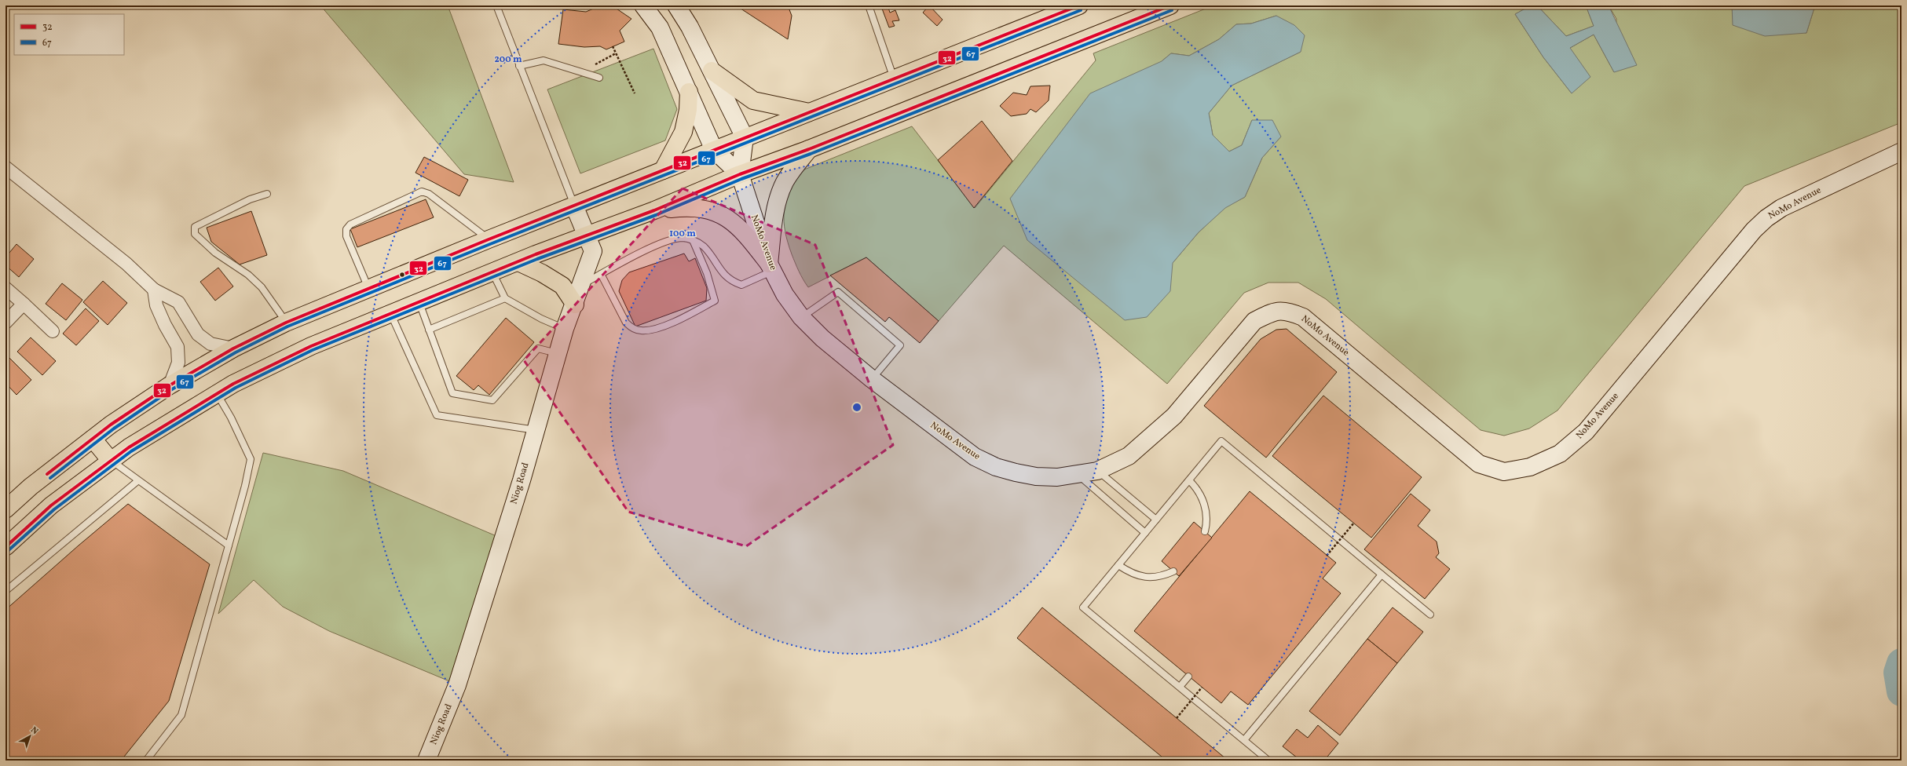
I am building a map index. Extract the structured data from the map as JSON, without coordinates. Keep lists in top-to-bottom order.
{
  "streets": {
    "street": ["NoMo Avenue", "Niog Road"]
  },
  "lines": ["transit line 32", "transit line 67"],
  "legend": ["32", "67"],
  "north": "top right",
  "rings": ["200 m", "100 m"]
}
